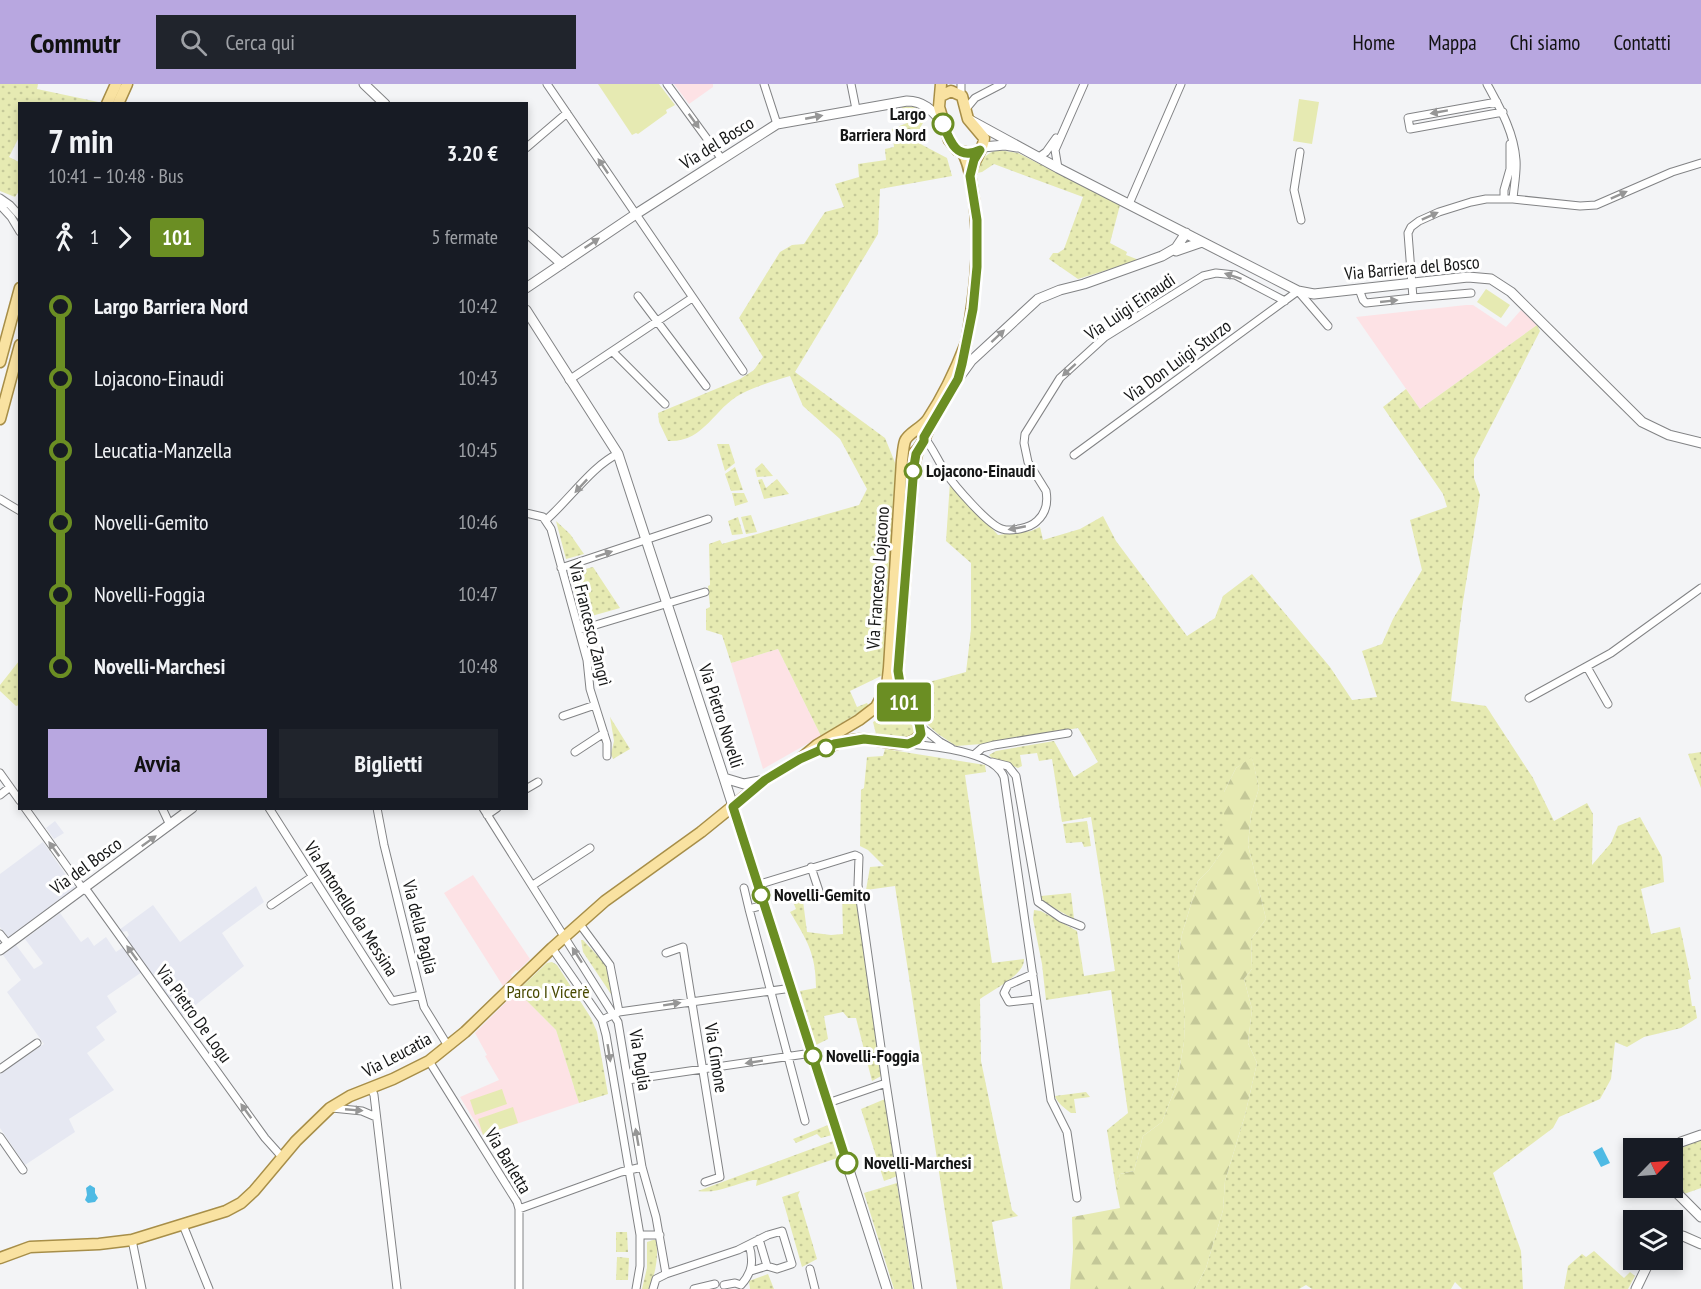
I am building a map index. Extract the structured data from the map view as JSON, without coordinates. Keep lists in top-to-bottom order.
{
  "streets": {
    "main road": [
      "Via del Bosco",
      "Via Barriera del Bosco",
      "Via Francesco Lojacono",
      "Via Pietro Novelli",
      "Via Leucatia"
    ],
    "street": [
      "Via Luigi Einaudi",
      "Via Don Luigi Sturzo",
      "Via Francesco Zangrì",
      "Via Antonello da Messina",
      "Via della Paglia",
      "Via Pietro De Logu",
      "Via Cimone",
      "Via Puglia",
      "Via Barletta"
    ]
  },
  "crossings": [
    ["Via del Bosco", "Via Pietro De Logu"],
    ["Via Barriera del Bosco", "Via Don Luigi Sturzo"],
    ["Via Luigi Einaudi", "Via Don Luigi Sturzo"],
    ["Via Luigi Einaudi", "Via Francesco Lojacono"],
    ["Via Francesco Lojacono", "Via Leucatia"],
    ["Via Pietro Novelli", "Via Leucatia"],
    ["Via Antonello da Messina", "Via della Paglia"],
    ["Via della Paglia", "Via Leucatia"],
    ["Via Pietro De Logu", "Via Leucatia"],
    ["Via Leucatia", "Via Puglia"],
    ["Via Leucatia", "Via Barletta"]
  ],
  "one_way": ["Via del Bosco", "Via Pietro De Logu"],
  "parks": ["Parco I Vicerè"],
  "places": [
    "Largo Barriera Nord",
    "Lojacono-Einaudi",
    "Novelli-Gemito",
    "Novelli-Foggia",
    "Novelli-Marchesi"
  ],
  "lines": ["bus line 101"],
  "north": "top right",
  "page": {
    "header": "Commutr",
    "search": "Cerca qui",
    "nav": [
      "Home",
      "Mappa",
      "Chi siamo",
      "Contatti"
    ],
    "on_map": "101",
    "heading": ["7 min", "10:41 – 10:48 · Bus", "3.20 €"],
    "legs": ["1", "101", "5 fermate"],
    "list": [
      {
        "name": "Largo Barriera Nord",
        "value": "10:42"
      },
      {
        "name": "Lojacono-Einaudi",
        "value": "10:43"
      },
      {
        "name": "Leucatia-Manzella",
        "value": "10:45"
      },
      {
        "name": "Novelli-Gemito",
        "value": "10:46"
      },
      {
        "name": "Novelli-Foggia",
        "value": "10:47"
      },
      {
        "name": "Novelli-Marchesi",
        "value": "10:48"
      }
    ],
    "buttons": ["Avvia", "Biglietti"]
  }
}
